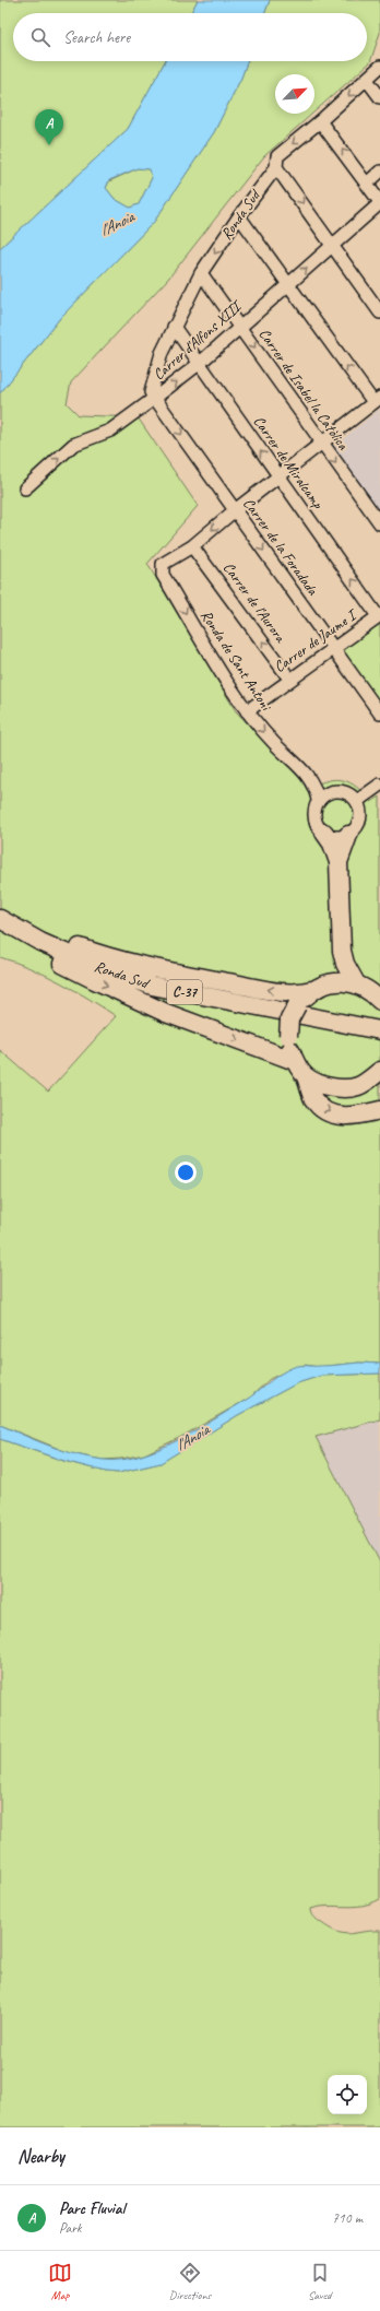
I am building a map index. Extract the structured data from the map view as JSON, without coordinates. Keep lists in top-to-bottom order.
{
  "streets": {
    "highway": ["Ronda Sud", "C-37"],
    "street": [
      "Carrer d'Alfons XIII",
      "Carrer de Isabel la Catòlica",
      "Carrer de Miralcamp",
      "Carrer de la Foradada",
      "Carrer de l'Aurora",
      "Carrer de Jaume I",
      "Ronda de Sant Antoni"
    ]
  },
  "crossings": [
    ["Ronda Sud", "Carrer d'Alfons XIII"],
    ["Ronda Sud", "Carrer de Isabel la Catòlica"],
    ["Ronda Sud", "Carrer de Miralcamp"],
    ["Ronda Sud", "Carrer de la Foradada"],
    ["Carrer d'Alfons XIII", "Carrer de Isabel la Catòlica"],
    ["Carrer d'Alfons XIII", "Carrer de Miralcamp"],
    ["Carrer d'Alfons XIII", "Carrer de la Foradada"],
    ["Carrer de Miralcamp", "Carrer de Jaume I"],
    ["Carrer de la Foradada", "Carrer de Jaume I"],
    ["Carrer de l'Aurora", "Carrer de Jaume I"],
    ["Carrer de l'Aurora", "Ronda de Sant Antoni"],
    ["Carrer de Jaume I", "Ronda de Sant Antoni"]
  ],
  "one_way": [
    "Carrer d'Alfons XIII",
    "Carrer de Miralcamp",
    "Carrer de la Foradada",
    "Carrer de l'Aurora",
    "Ronda de Sant Antoni"
  ],
  "water": ["l'Anoia"],
  "north": "top right",
  "page": {
    "search": "Search here",
    "pins": "A",
    "heading": "Nearby",
    "list": [
      {
        "mark": "A",
        "name": "Parc Fluvial",
        "note": "Park",
        "value": "710 m"
      }
    ],
    "nav": ["Map", "Directions", "Saved"]
  }
}
